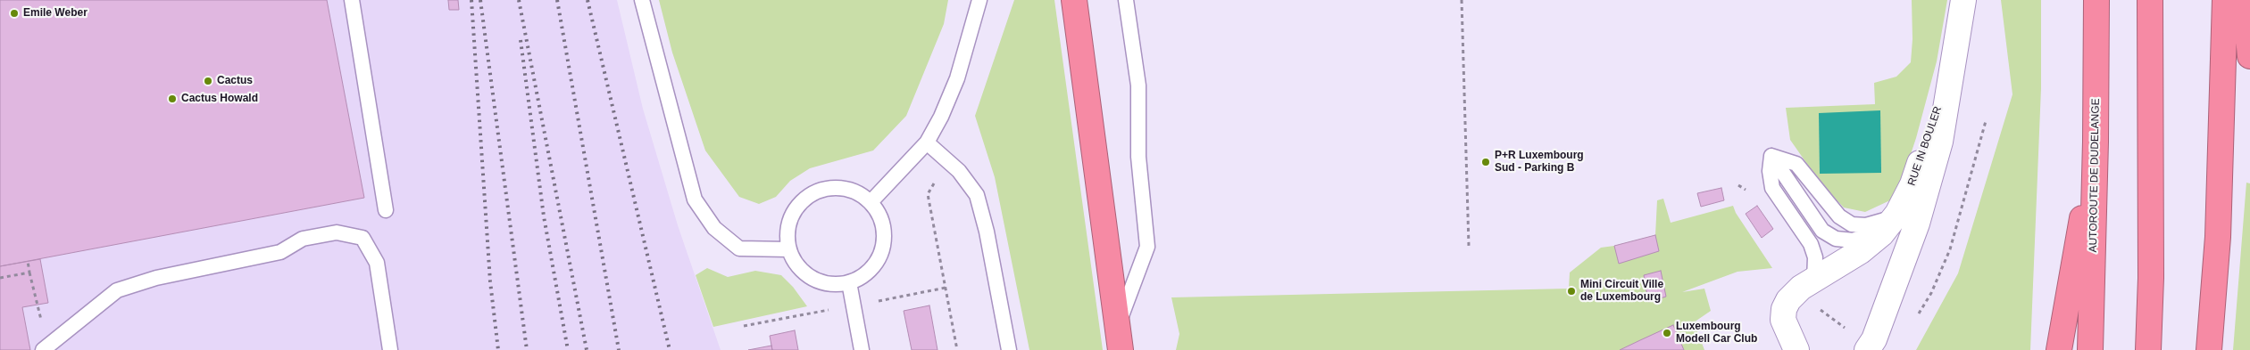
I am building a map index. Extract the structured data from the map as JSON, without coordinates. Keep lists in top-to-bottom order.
{
  "streets": {
    "highway": ["AUTOROUTE DE DUDELANGE"],
    "street": ["RUE IN BOULER"]
  },
  "places": [
    "Emile Weber",
    "Cactus",
    "Cactus Howald",
    "P+R Luxembourg Sud - Parking B",
    "Mini Circuit Ville de Luxembourg",
    "Luxembourg Modell Car Club"
  ]
}
